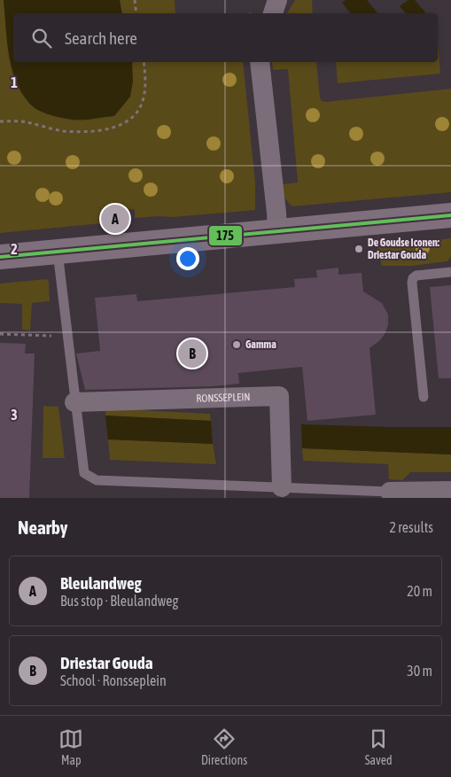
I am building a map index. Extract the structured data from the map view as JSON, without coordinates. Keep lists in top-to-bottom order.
{
  "streets": {
    "street": ["RONSSEPLEIN"]
  },
  "places": ["De Goudse Iconen: Driestar Gouda", "Gamma"],
  "lines": ["transit line 175"],
  "page": {
    "search": "Search here",
    "pins": ["A", "B"],
    "heading": ["Nearby", "2 results"],
    "list": [
      {
        "mark": "A",
        "name": "Bleulandweg",
        "note": "Bus stop · Bleulandweg",
        "value": "20 m"
      },
      {
        "mark": "B",
        "name": "Driestar Gouda",
        "note": "School · Ronsseplein",
        "value": "30 m"
      }
    ],
    "nav": ["Map", "Directions", "Saved"]
  },
  "grid": {
    "rows": ["1", "2", "3"]
  }
}
